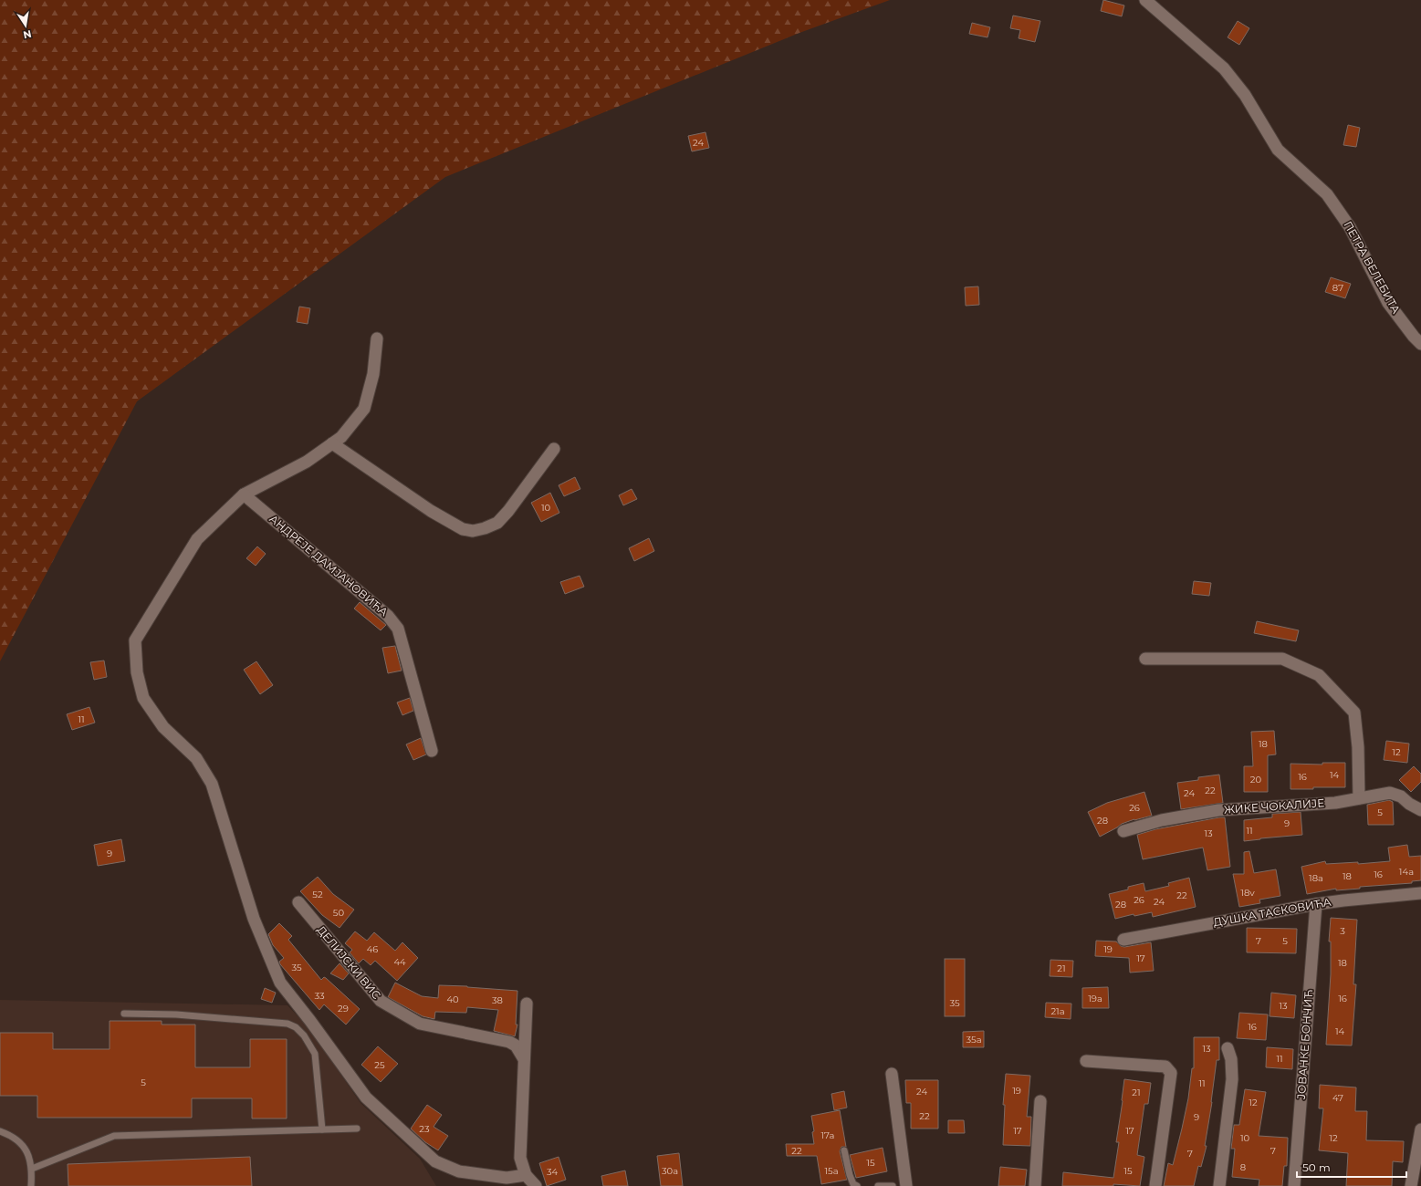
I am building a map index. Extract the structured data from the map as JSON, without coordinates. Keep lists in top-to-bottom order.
{
  "streets": {
    "street": [
      "ПЕТРА ВЕЛЕБИТА",
      "АНДРЕЈЕ ДАМЈАНОВИЋА",
      "ЖИКЕ ЧОКАЛИЈЕ",
      "ДУШКА ТАСКОВИЋА",
      "ДЕЛИЈСКИ ВИС",
      "ЈОВАНКЕ БОНЧИЋ"
    ]
  },
  "crossings": [
    ["ДУШКА ТАСКОВИЋА", "ЈОВАНКЕ БОНЧИЋ"]
  ],
  "house_numbers": [
    "24",
    "87",
    "10",
    "11",
    "18",
    "12",
    "14",
    "16",
    "20",
    "22",
    "24",
    "26",
    "5",
    "28",
    "9",
    "11",
    "13",
    "9",
    "14a",
    "16",
    "18",
    "18a",
    "18v",
    "52",
    "22",
    "26",
    "24",
    "28",
    "50",
    "3",
    "7",
    "5",
    "46",
    "19",
    "17",
    "44",
    "18",
    "35",
    "21",
    "33",
    "19a",
    "16",
    "40",
    "38",
    "35",
    "13",
    "29",
    "21a",
    "16",
    "14",
    "35a",
    "13",
    "11",
    "25",
    "5",
    "11",
    "19",
    "24",
    "21",
    "47",
    "12",
    "22",
    "9",
    "23",
    "17",
    "17",
    "17a",
    "10",
    "12",
    "22",
    "7",
    "7",
    "15",
    "8",
    "30a",
    "15a",
    "15",
    "34"
  ],
  "scale_bar": "50 m",
  "north": "bottom"
}
